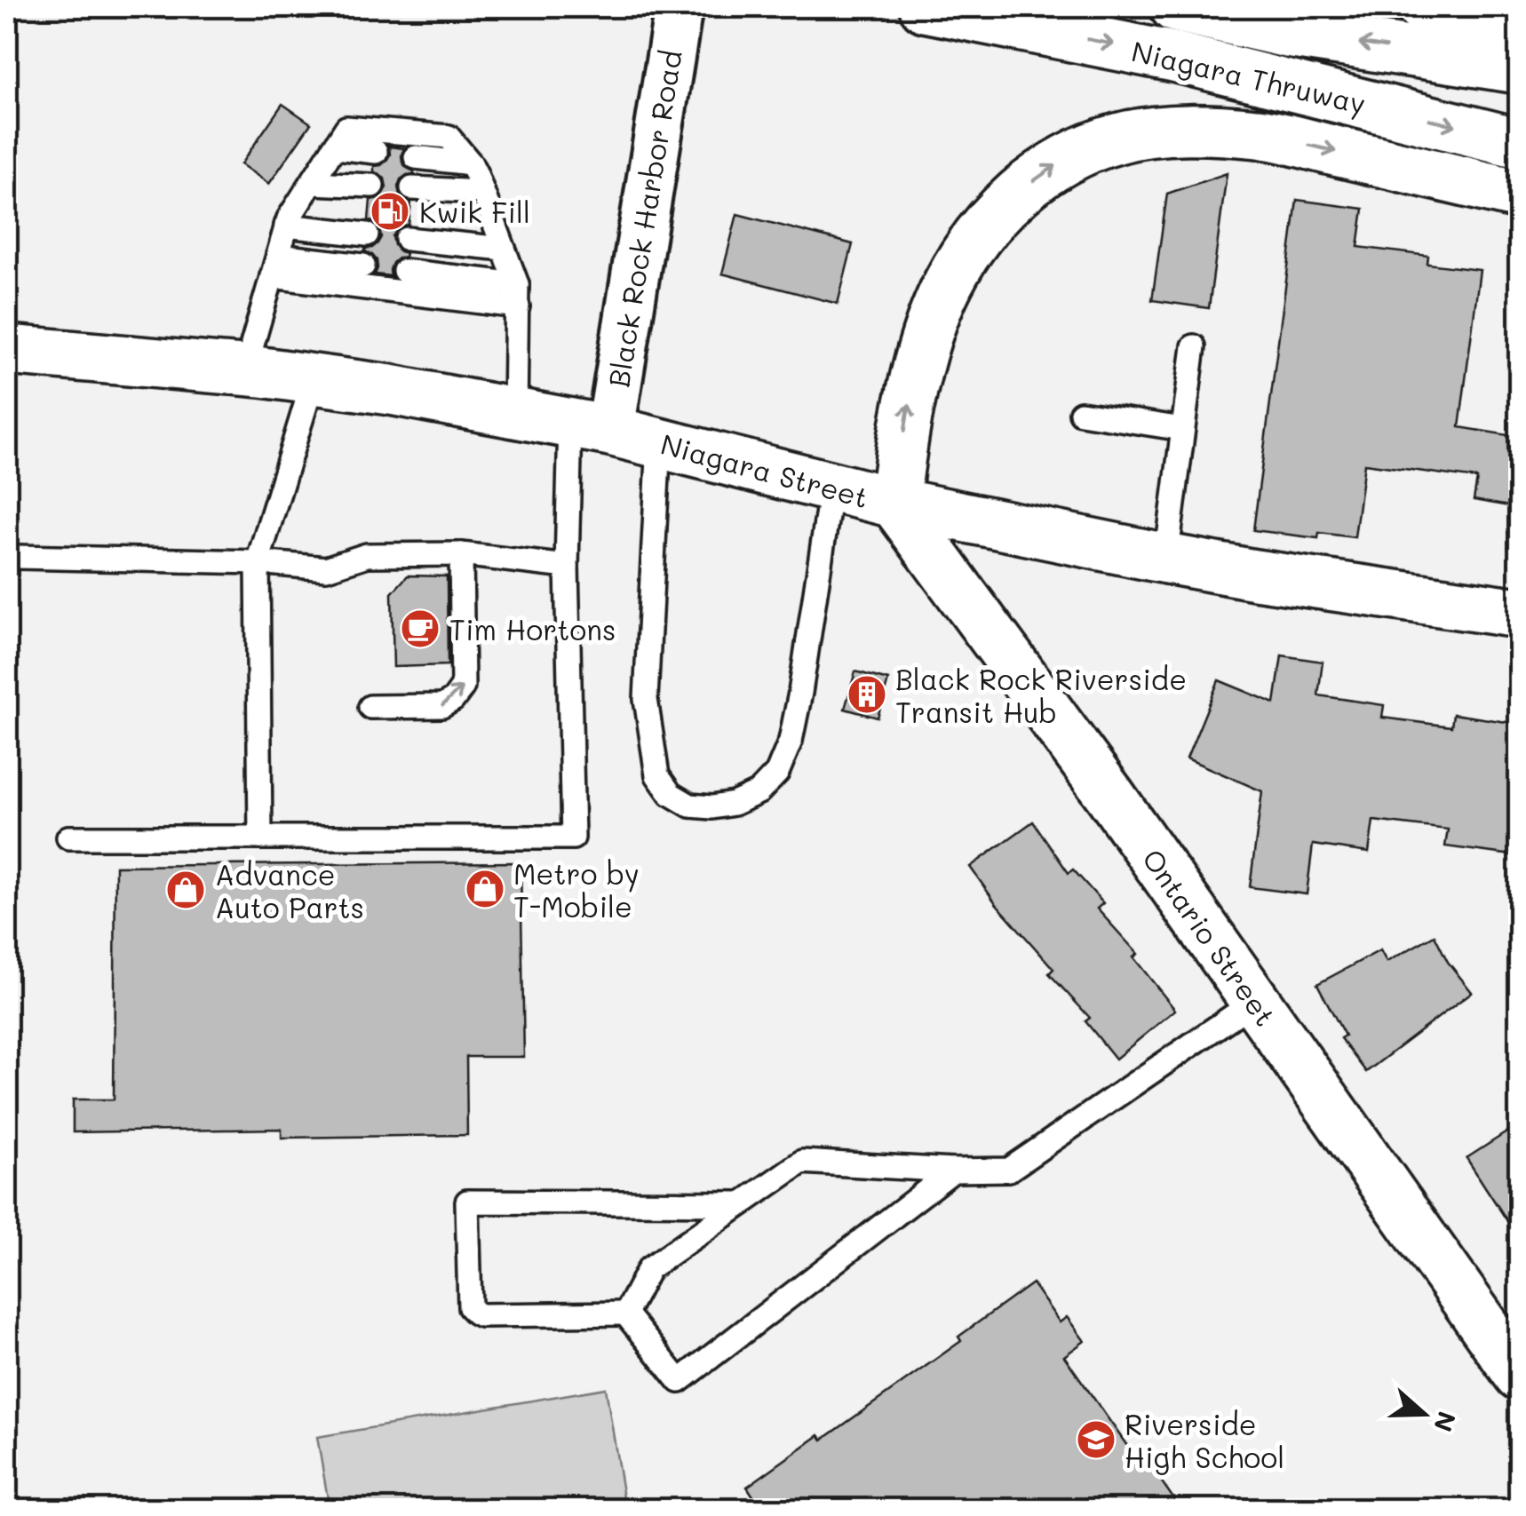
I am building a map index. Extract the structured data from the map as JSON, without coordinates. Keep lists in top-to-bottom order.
{
  "streets": {
    "main road": ["Niagara Thruway", "Niagara Street", "Ontario Street"],
    "street": ["Black Rock Harbor Road"]
  },
  "crossings": [
    ["Black Rock Harbor Road", "Niagara Street"],
    ["Niagara Street", "Ontario Street"]
  ],
  "places": {
    "fuel station": ["Kwik Fill"],
    "cafe": ["Tim Hortons"],
    "building": ["Black Rock Riverside Transit Hub"],
    "shop": ["Metro by T-Mobile", "Advance Auto Parts"],
    "school or university": ["Riverside High School"]
  },
  "north": "right"
}
